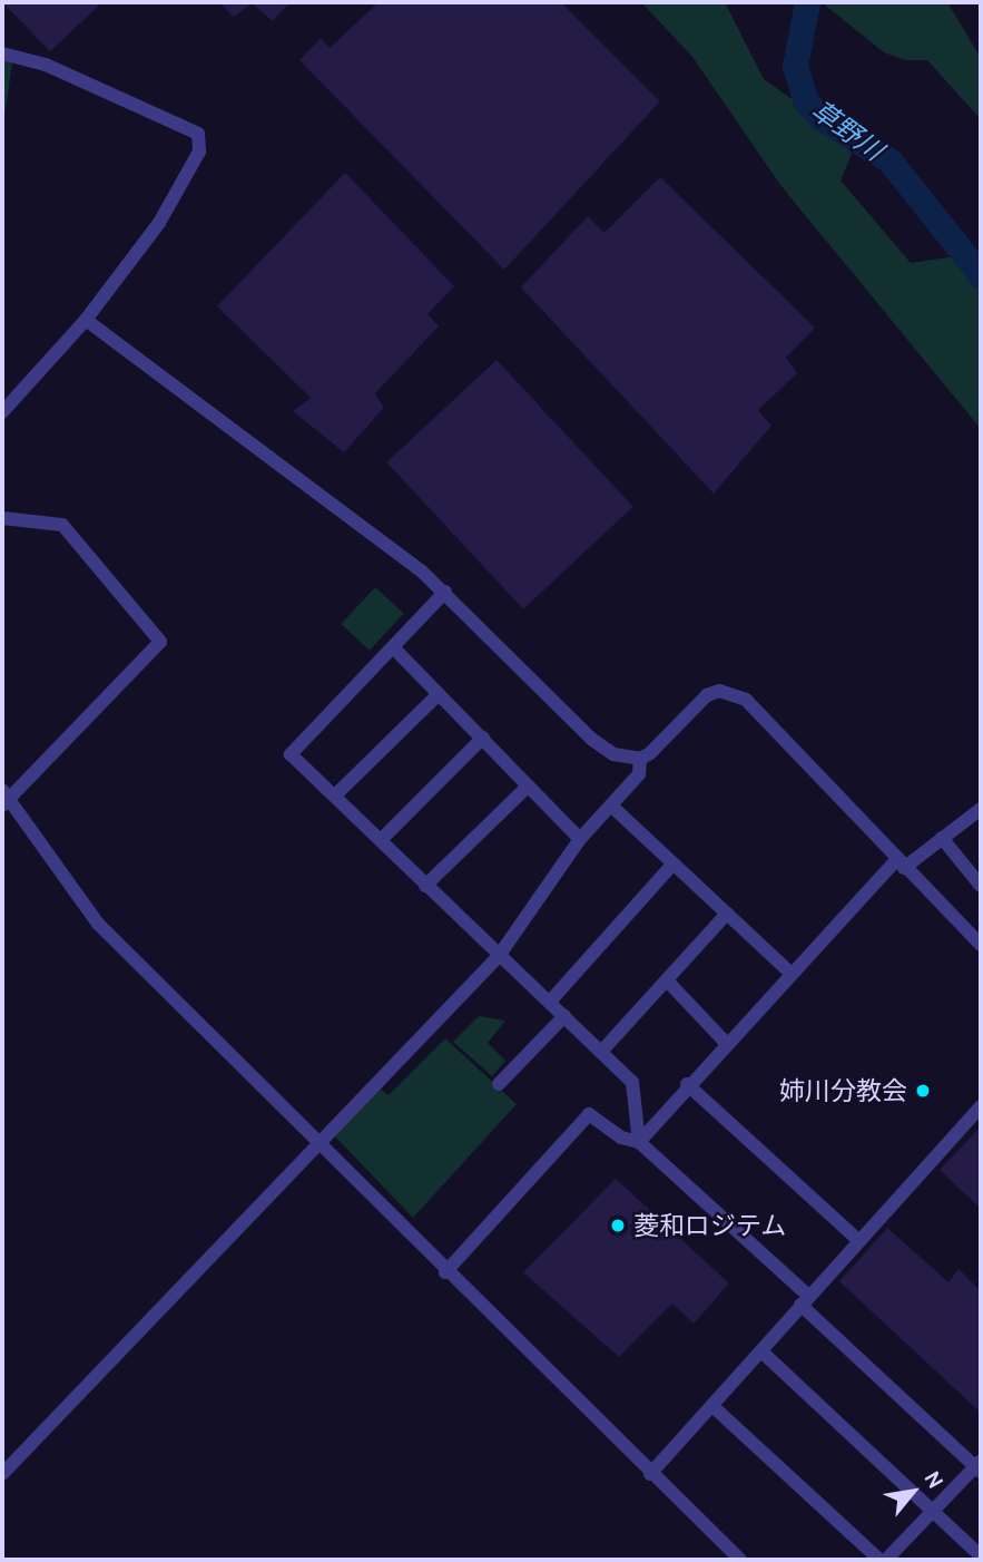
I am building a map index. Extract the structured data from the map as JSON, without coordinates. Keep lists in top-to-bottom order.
{
  "water": ["草野川"],
  "places": ["姉川分教会", "菱和ロジテム"],
  "north": "top right"
}
